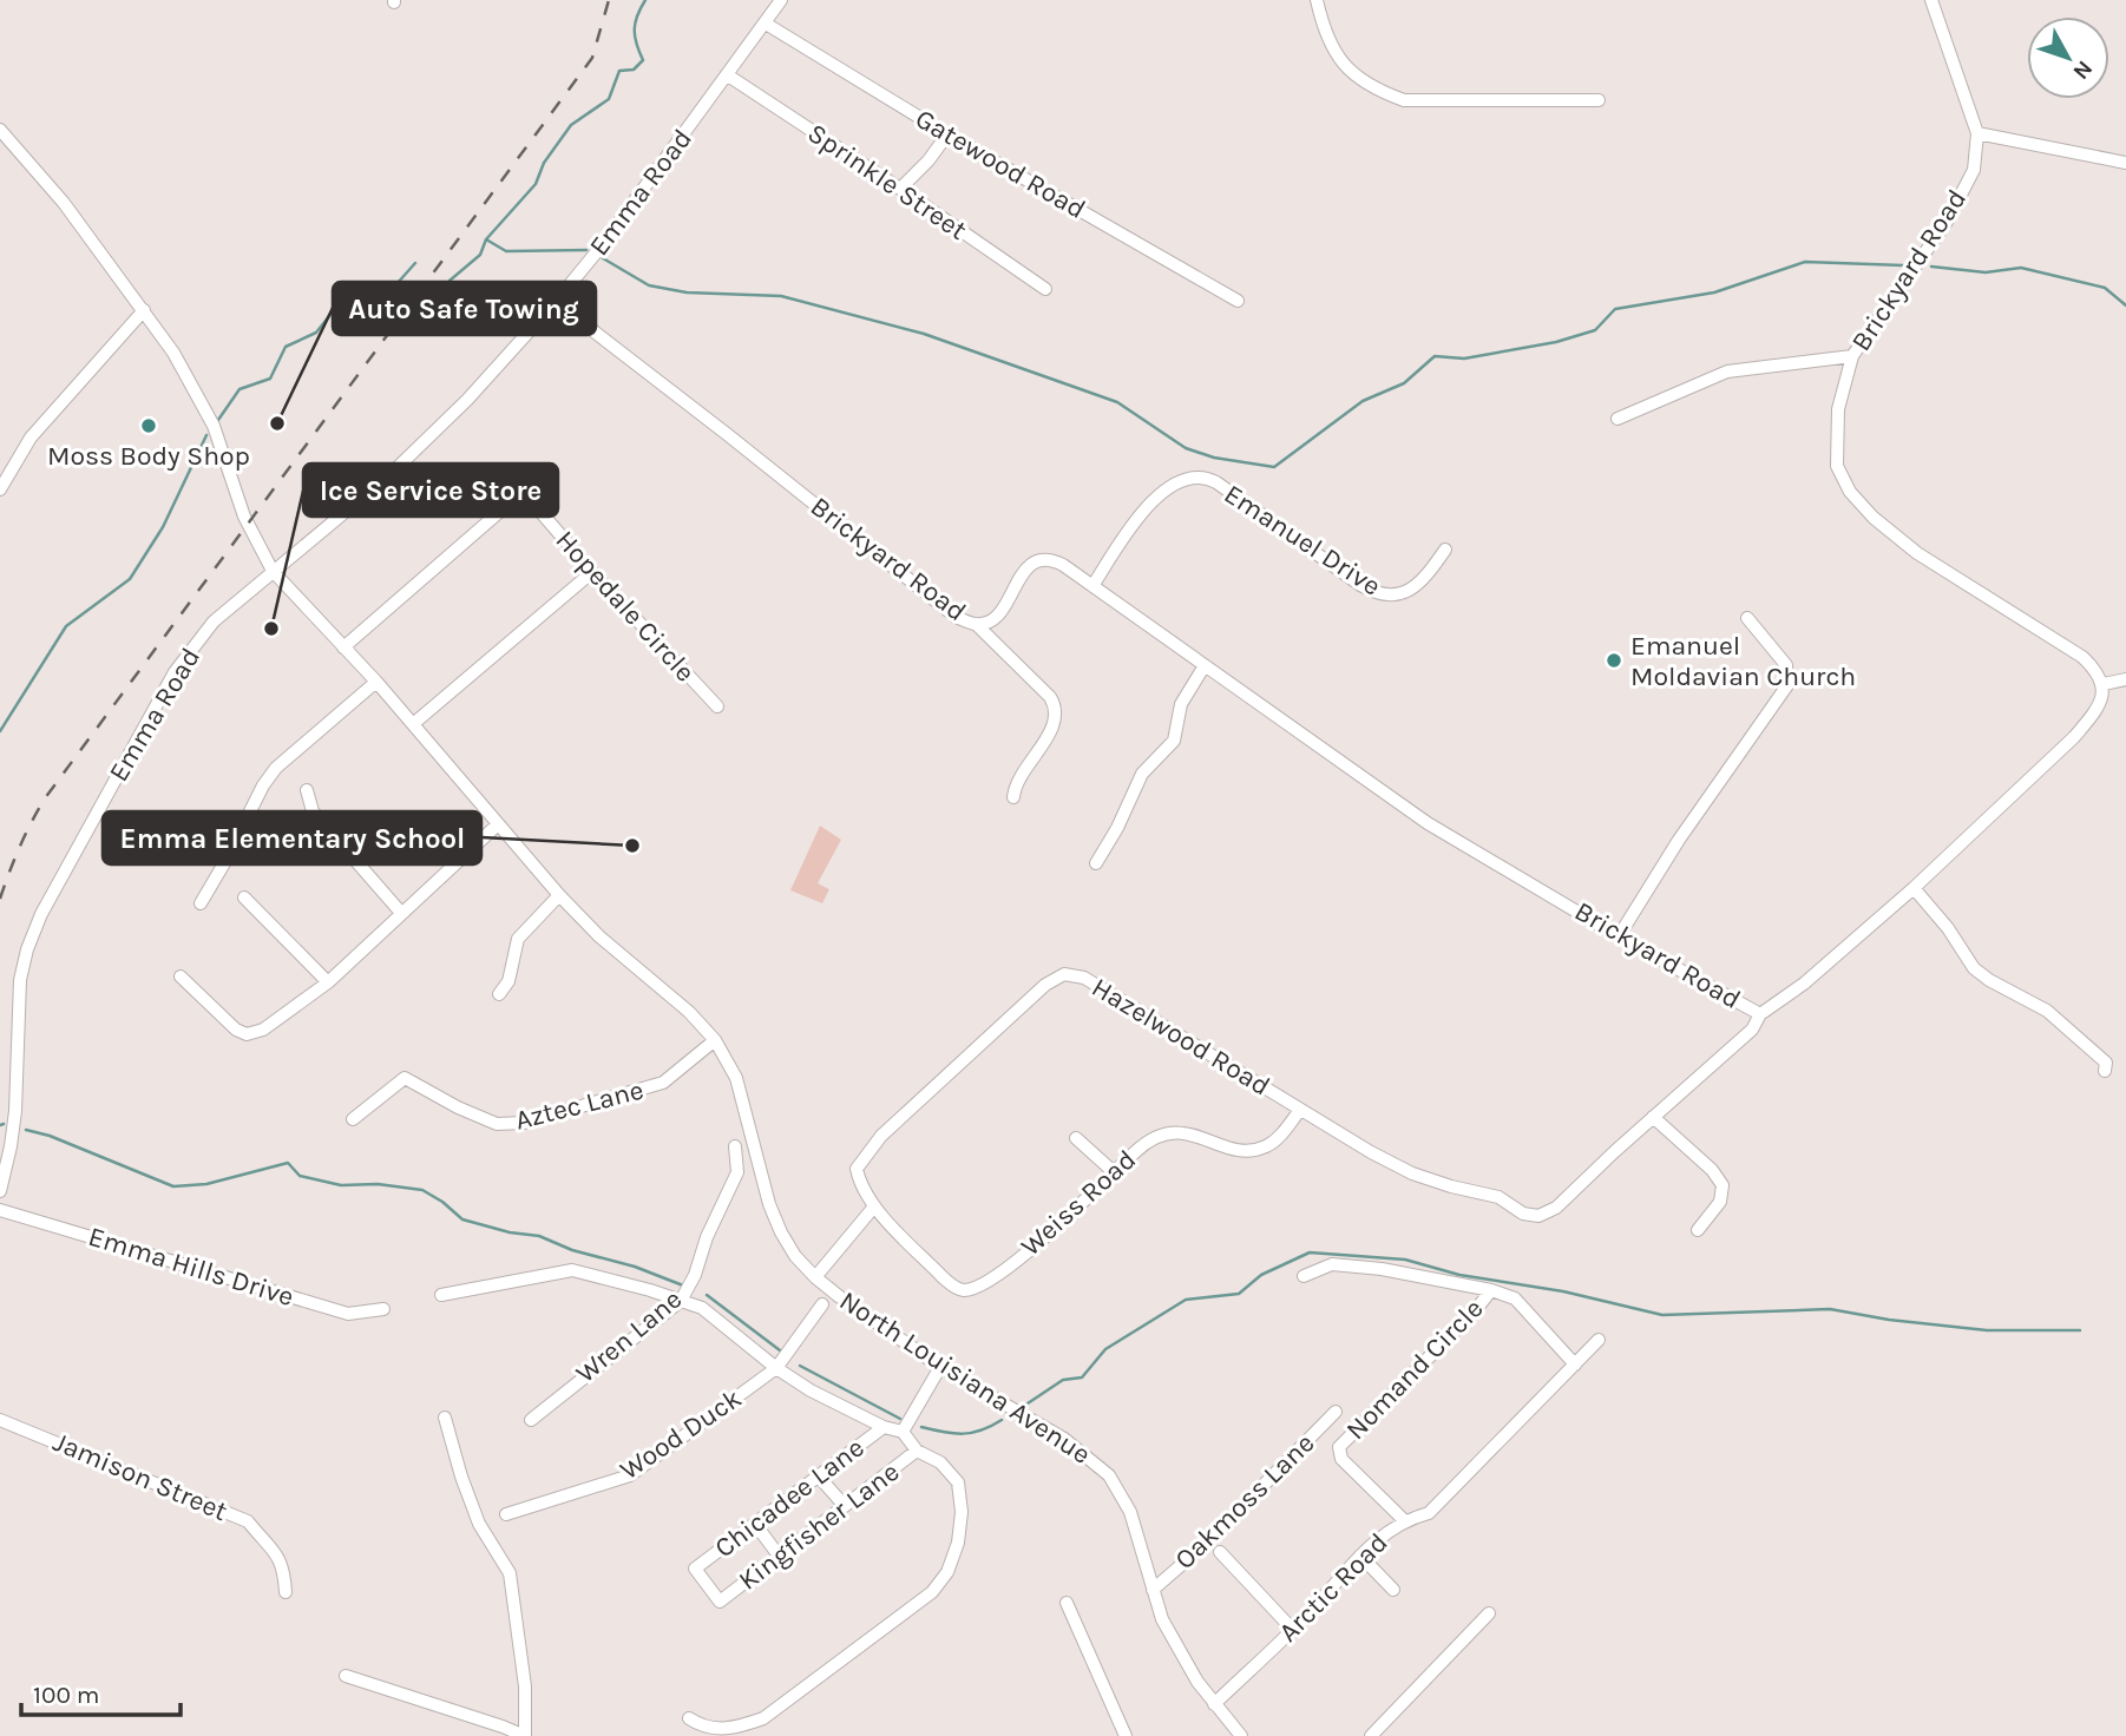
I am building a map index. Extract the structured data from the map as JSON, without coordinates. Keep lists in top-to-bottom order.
{
  "streets": {
    "street": [
      "Gatewood Road",
      "Sprinkle Street",
      "Emma Road",
      "Brickyard Road",
      "Emanuel Drive",
      "Hopedale Circle",
      "Hazelwood Road",
      "Aztec Lane",
      "Weiss Road",
      "Emma Hills Drive",
      "Wren Lane",
      "Nomand Circle",
      "North Louisiana Avenue",
      "Wood Duck",
      "Jamison Street",
      "Chicadee Lane",
      "Oakmoss Lane",
      "Kingfisher Lane",
      "Arctic Road"
    ]
  },
  "crossings": [
    ["Gatewood Road", "Emma Road"],
    ["Sprinkle Street", "Emma Road"],
    ["Emma Road", "Brickyard Road"],
    ["Emma Road", "North Louisiana Avenue"],
    ["Brickyard Road", "Emanuel Drive"],
    ["Brickyard Road", "Hazelwood Road"],
    ["Hopedale Circle", "North Louisiana Avenue"],
    ["Hazelwood Road", "Weiss Road"],
    ["Aztec Lane", "North Louisiana Avenue"],
    ["Nomand Circle", "Arctic Road"],
    ["North Louisiana Avenue", "Oakmoss Lane"],
    ["North Louisiana Avenue", "Arctic Road"],
    ["Chicadee Lane", "Kingfisher Lane"]
  ],
  "places": [
    "Auto Safe Towing",
    "Moss Body Shop",
    "Ice Service Store",
    "Emanuel Moldavian Church",
    "Emma Elementary School"
  ],
  "scale_bar": "100 m",
  "north": "bottom right"
}
